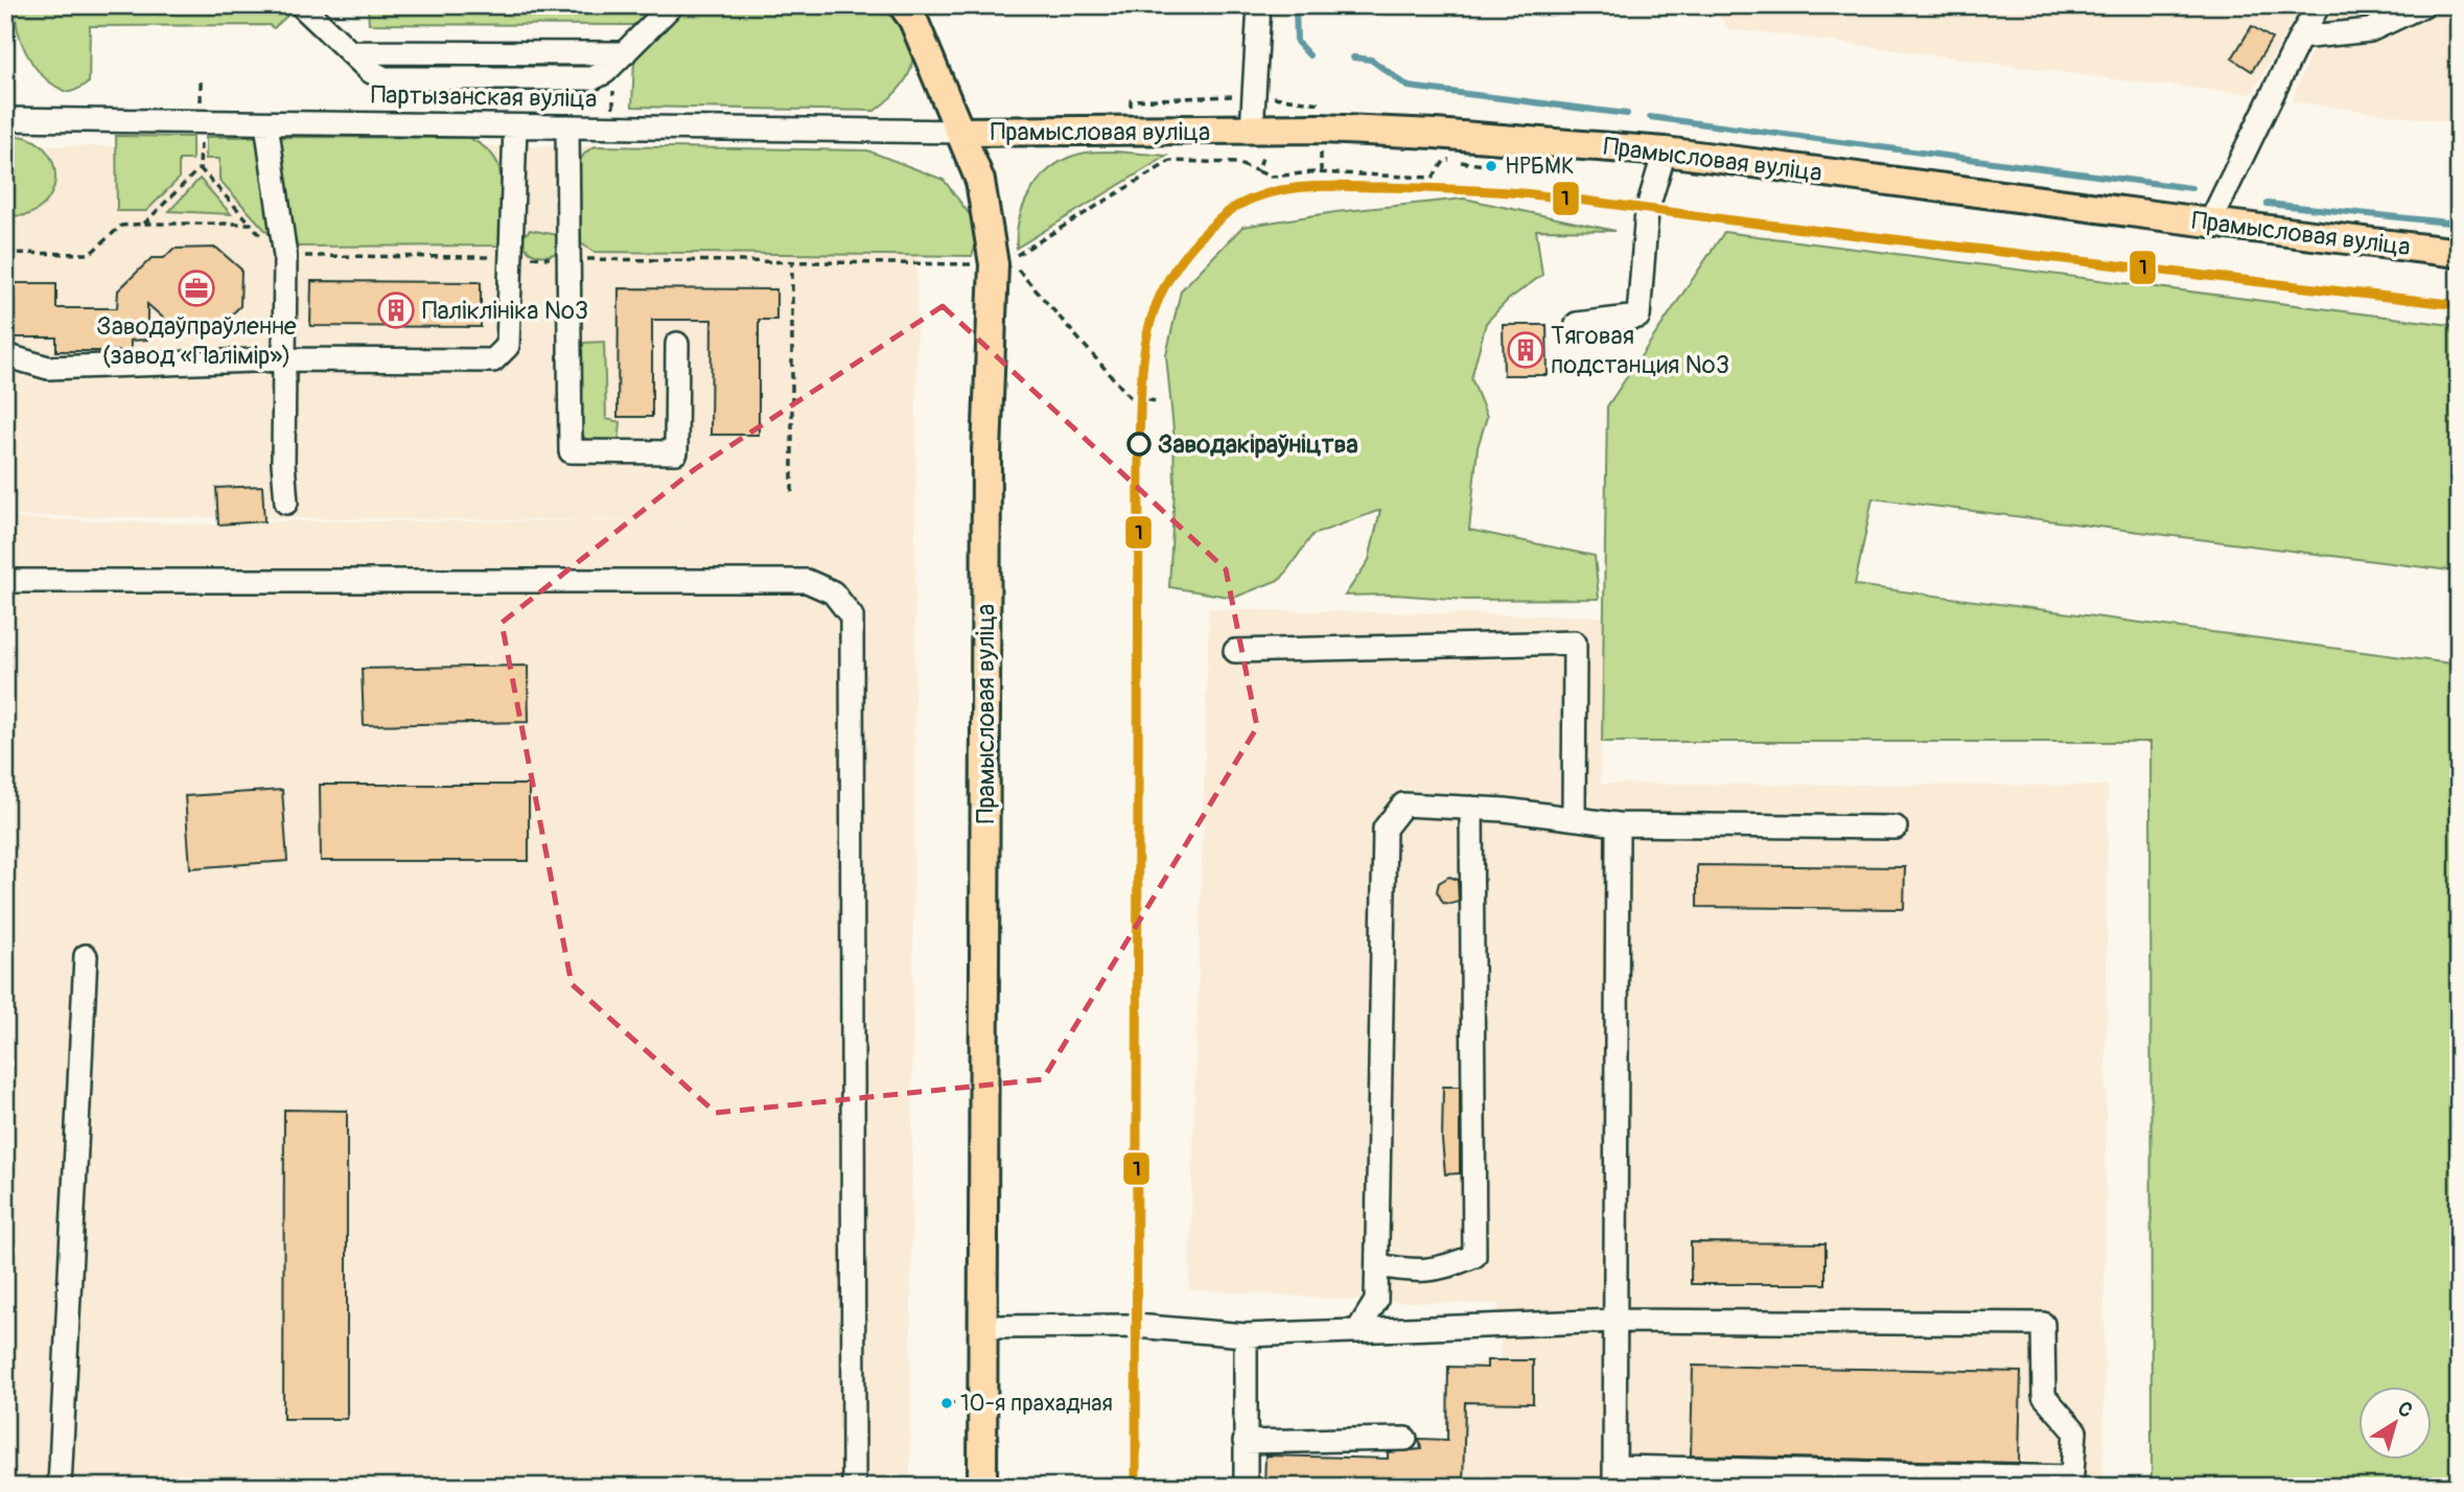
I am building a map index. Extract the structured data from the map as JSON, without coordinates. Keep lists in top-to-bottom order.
{
  "streets": {
    "main road": ["Прамысловая вуліца"],
    "street": ["Партызанская вуліца"]
  },
  "crossings": [
    ["Партызанская вуліца", "Прамысловая вуліца"]
  ],
  "places": {
    "other": ["НРБМК", "Заводакіраўніцтва", "10-я прахадная"],
    "office": ["Заводаўпраўленне (завод «Палімір»)"],
    "building": ["Паліклініка №3", "Тяговая подстанция №3"]
  },
  "lines": ["transit line 1"],
  "north": "top right"
}
